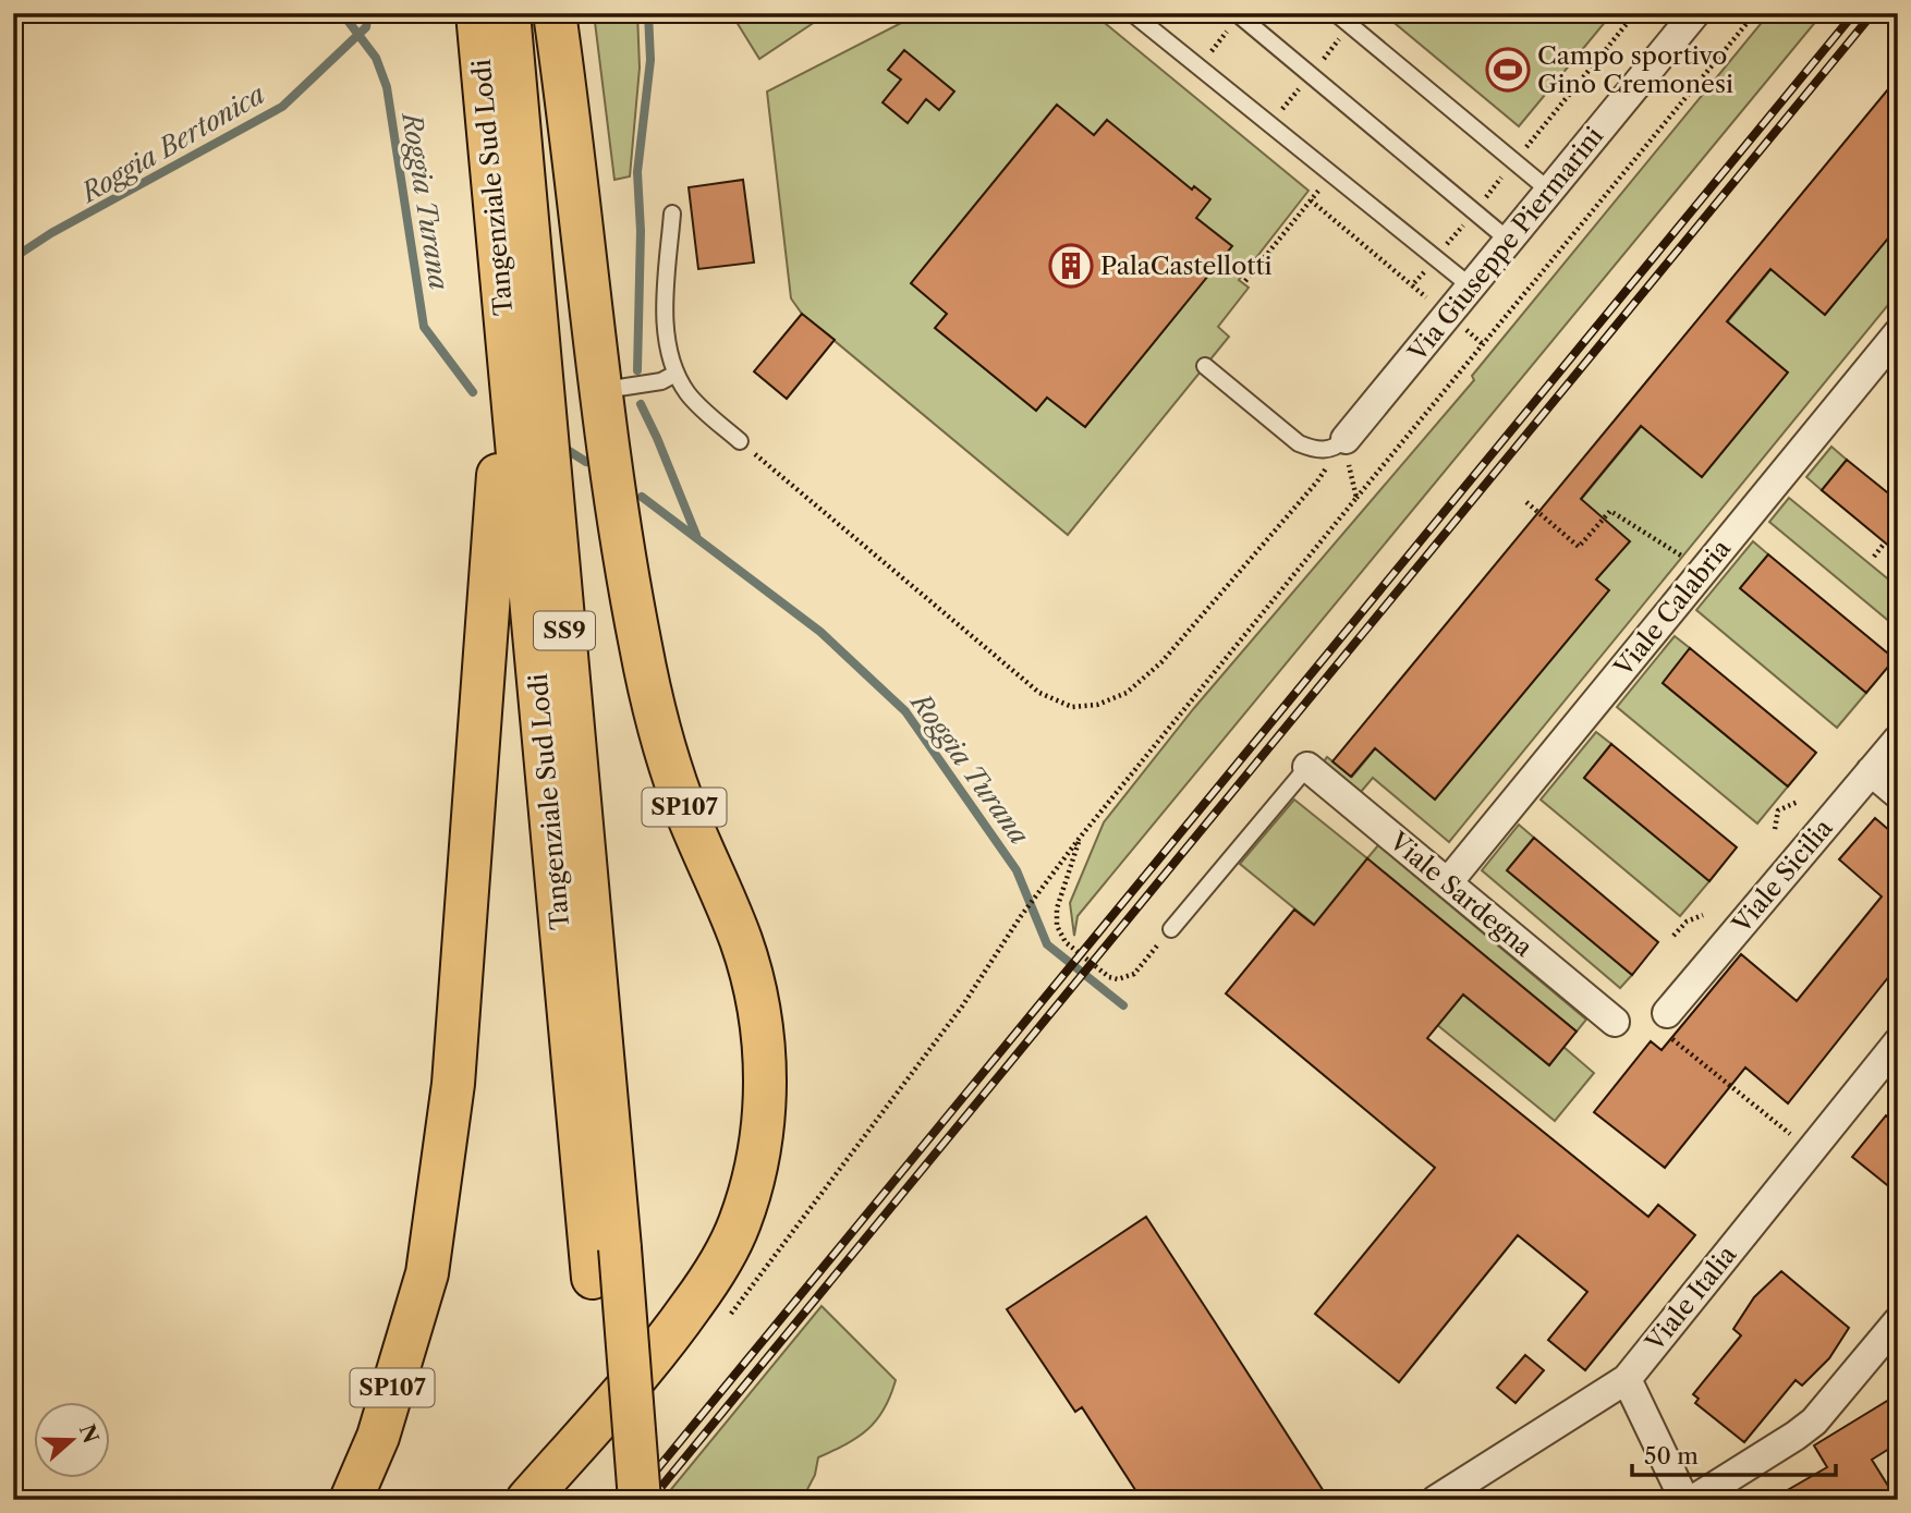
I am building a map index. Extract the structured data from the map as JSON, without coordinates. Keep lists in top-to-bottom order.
{
  "streets": {
    "highway": ["Tangenziale Sud Lodi", "SS9", "SP107"],
    "street": [
      "Via Giuseppe Piermarini",
      "Viale Calabria",
      "Viale Sicilia",
      "Viale Sardegna",
      "Viale Italia"
    ]
  },
  "crossings": [
    ["Tangenziale Sud Lodi", "SP107"],
    ["Viale Calabria", "Viale Sardegna"]
  ],
  "water": ["Roggia Bertonica", "Roggia Turana"],
  "places": {
    "sports": ["Campo sportivo Gino Cremonesi"],
    "building": ["PalaCastellotti"]
  },
  "scale_bar": "50 m",
  "north": "right"
}
